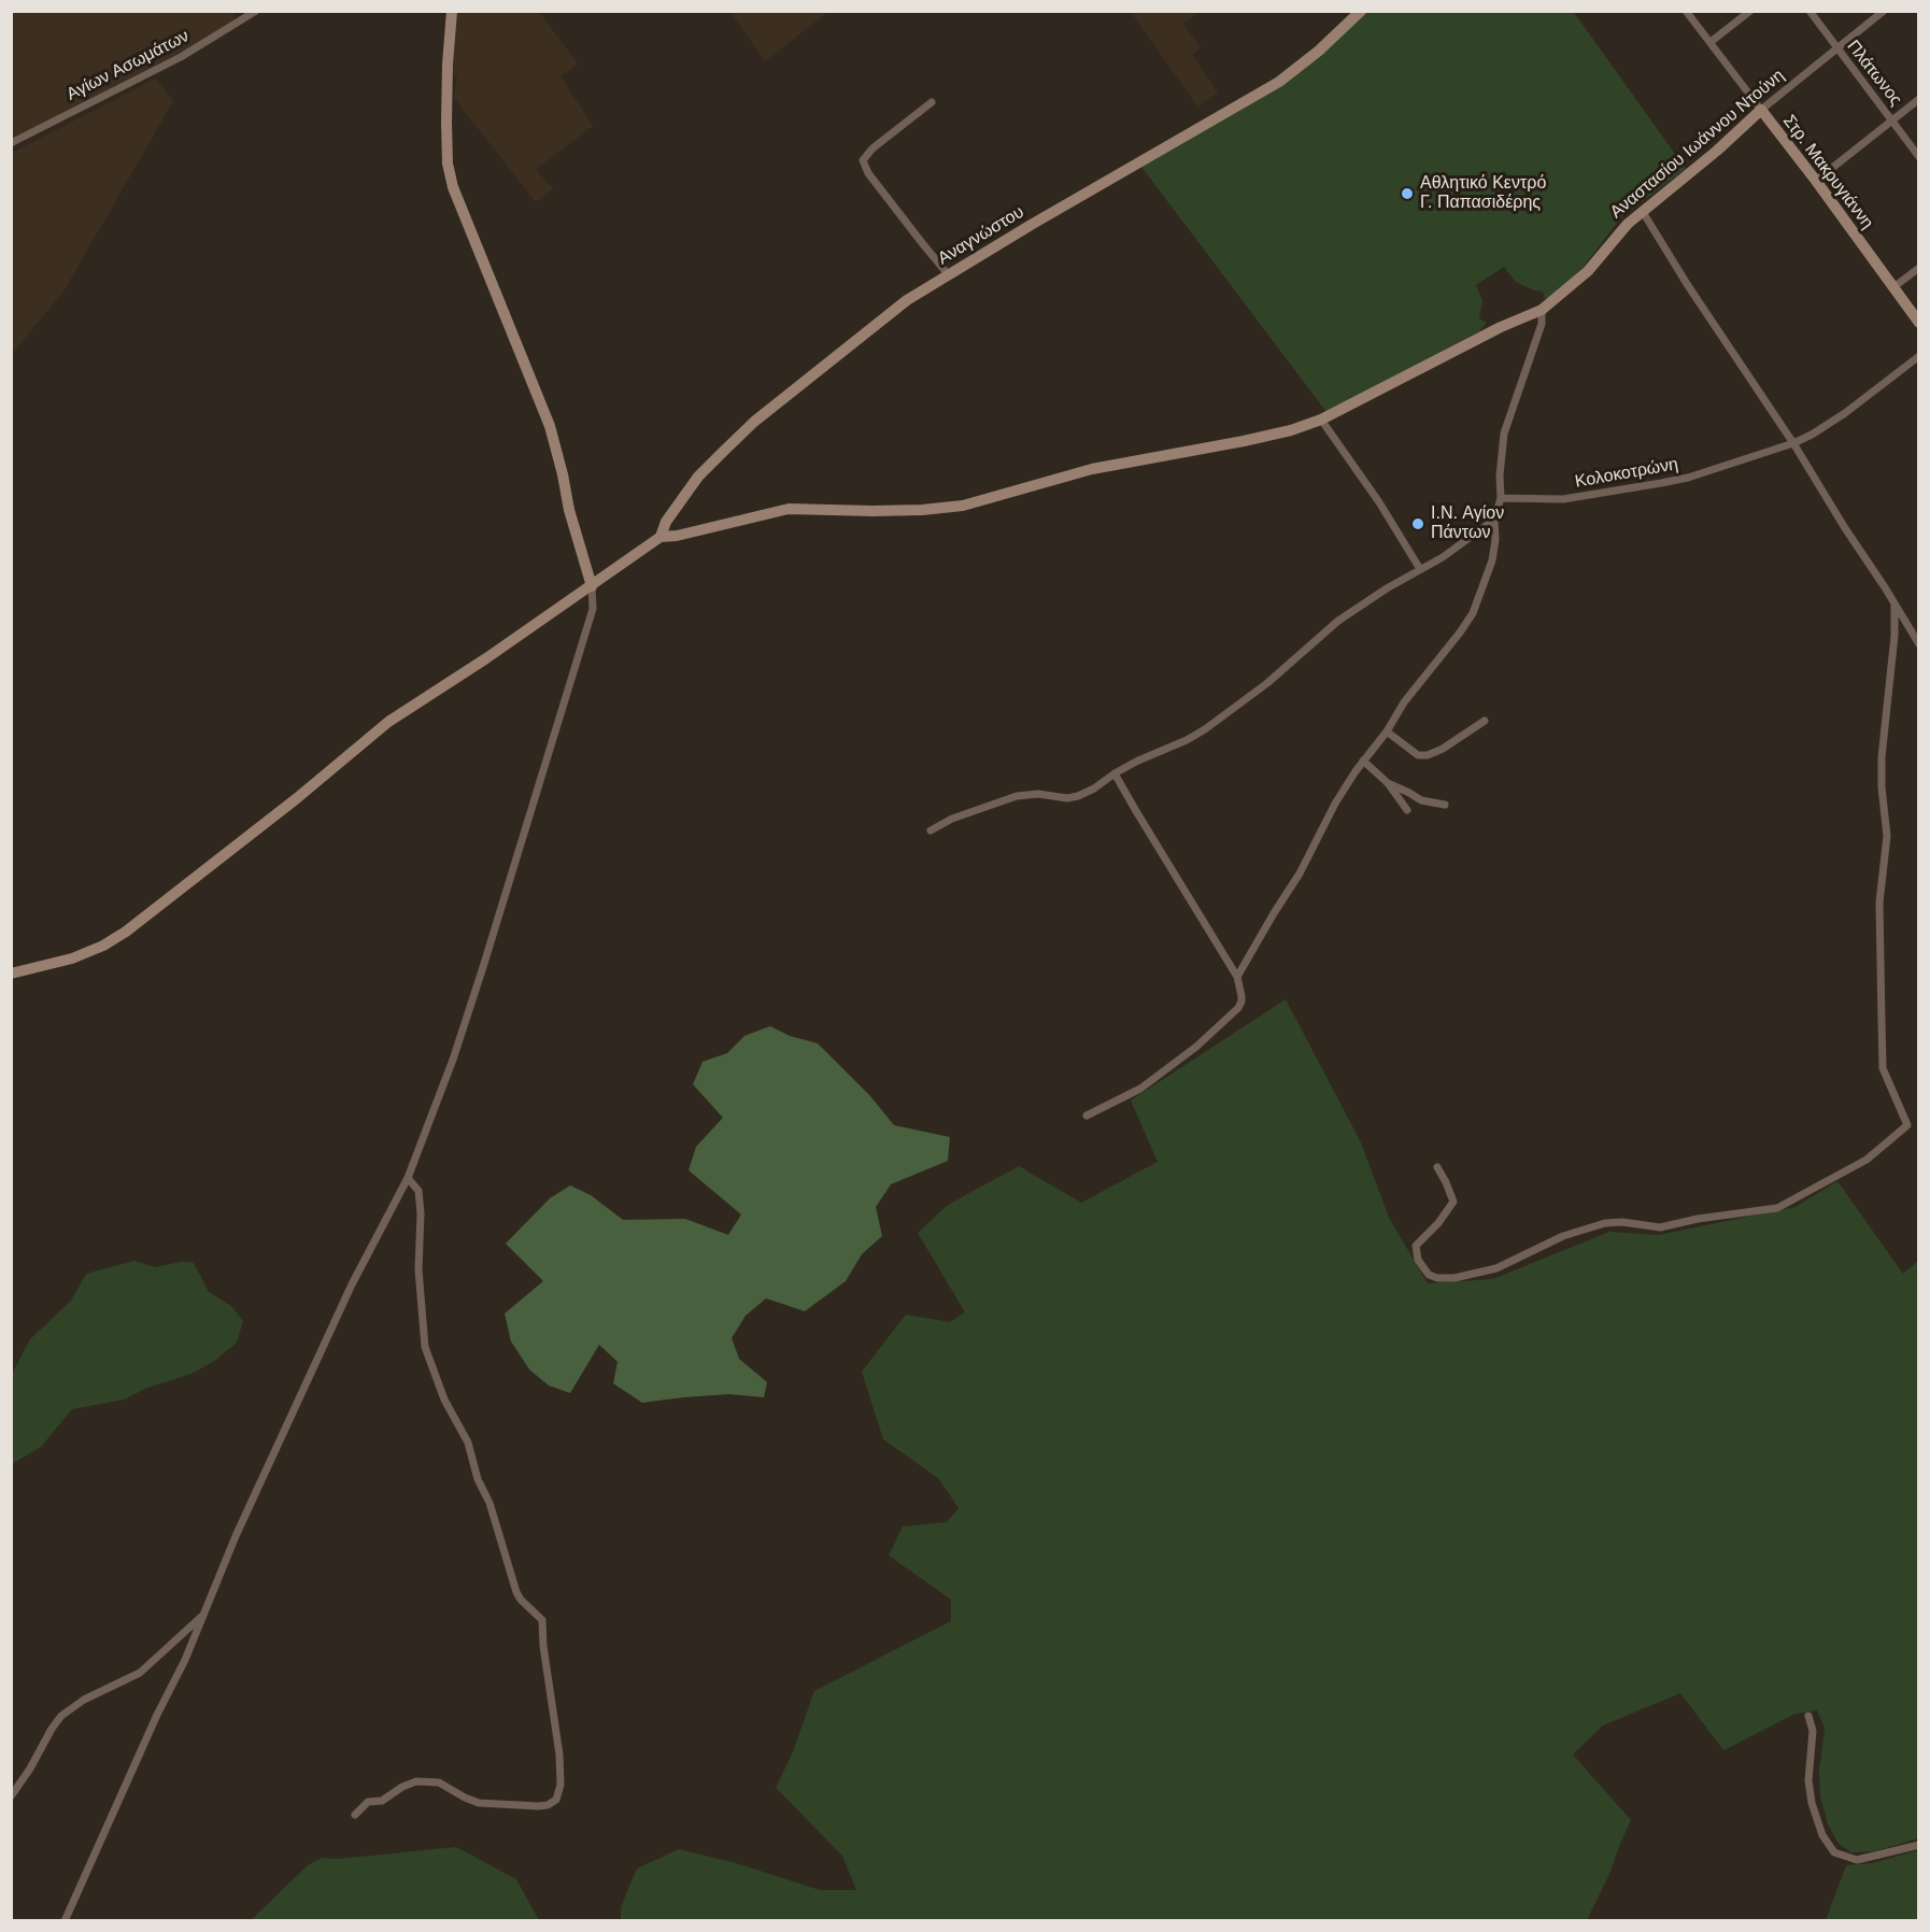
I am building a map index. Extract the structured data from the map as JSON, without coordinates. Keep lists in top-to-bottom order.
{
  "streets": {
    "street": [
      "Αγίων Ασωμάτων",
      "Πλάτωνος",
      "Αναστασίου Ιωάννου Ντούνη",
      "Στρ. Μακρυγιάννη",
      "Αναγνώστου",
      "Κολοκοτρώνη"
    ]
  },
  "crossings": [
    ["Πλάτωνος", "Αναστασίου Ιωάννου Ντούνη"],
    ["Πλάτωνος", "Στρ. Μακρυγιάννη"],
    ["Αναστασίου Ιωάννου Ντούνη", "Στρ. Μακρυγιάννη"],
    ["Αναστασίου Ιωάννου Ντούνη", "Αναγνώστου"]
  ],
  "places": ["Αθλητικό Κεντρό Γ. Παπασιδέρης", "Ι.Ν. Αγίον Πάντων"]
}
